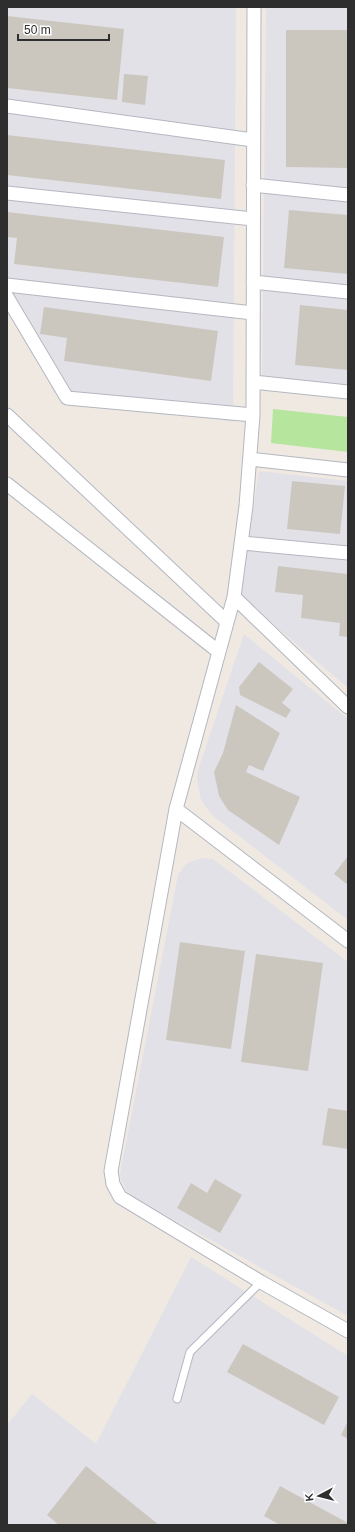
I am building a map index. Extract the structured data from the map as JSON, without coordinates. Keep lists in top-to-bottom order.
{
  "scale_bar": "50 m",
  "north": "left"
}
